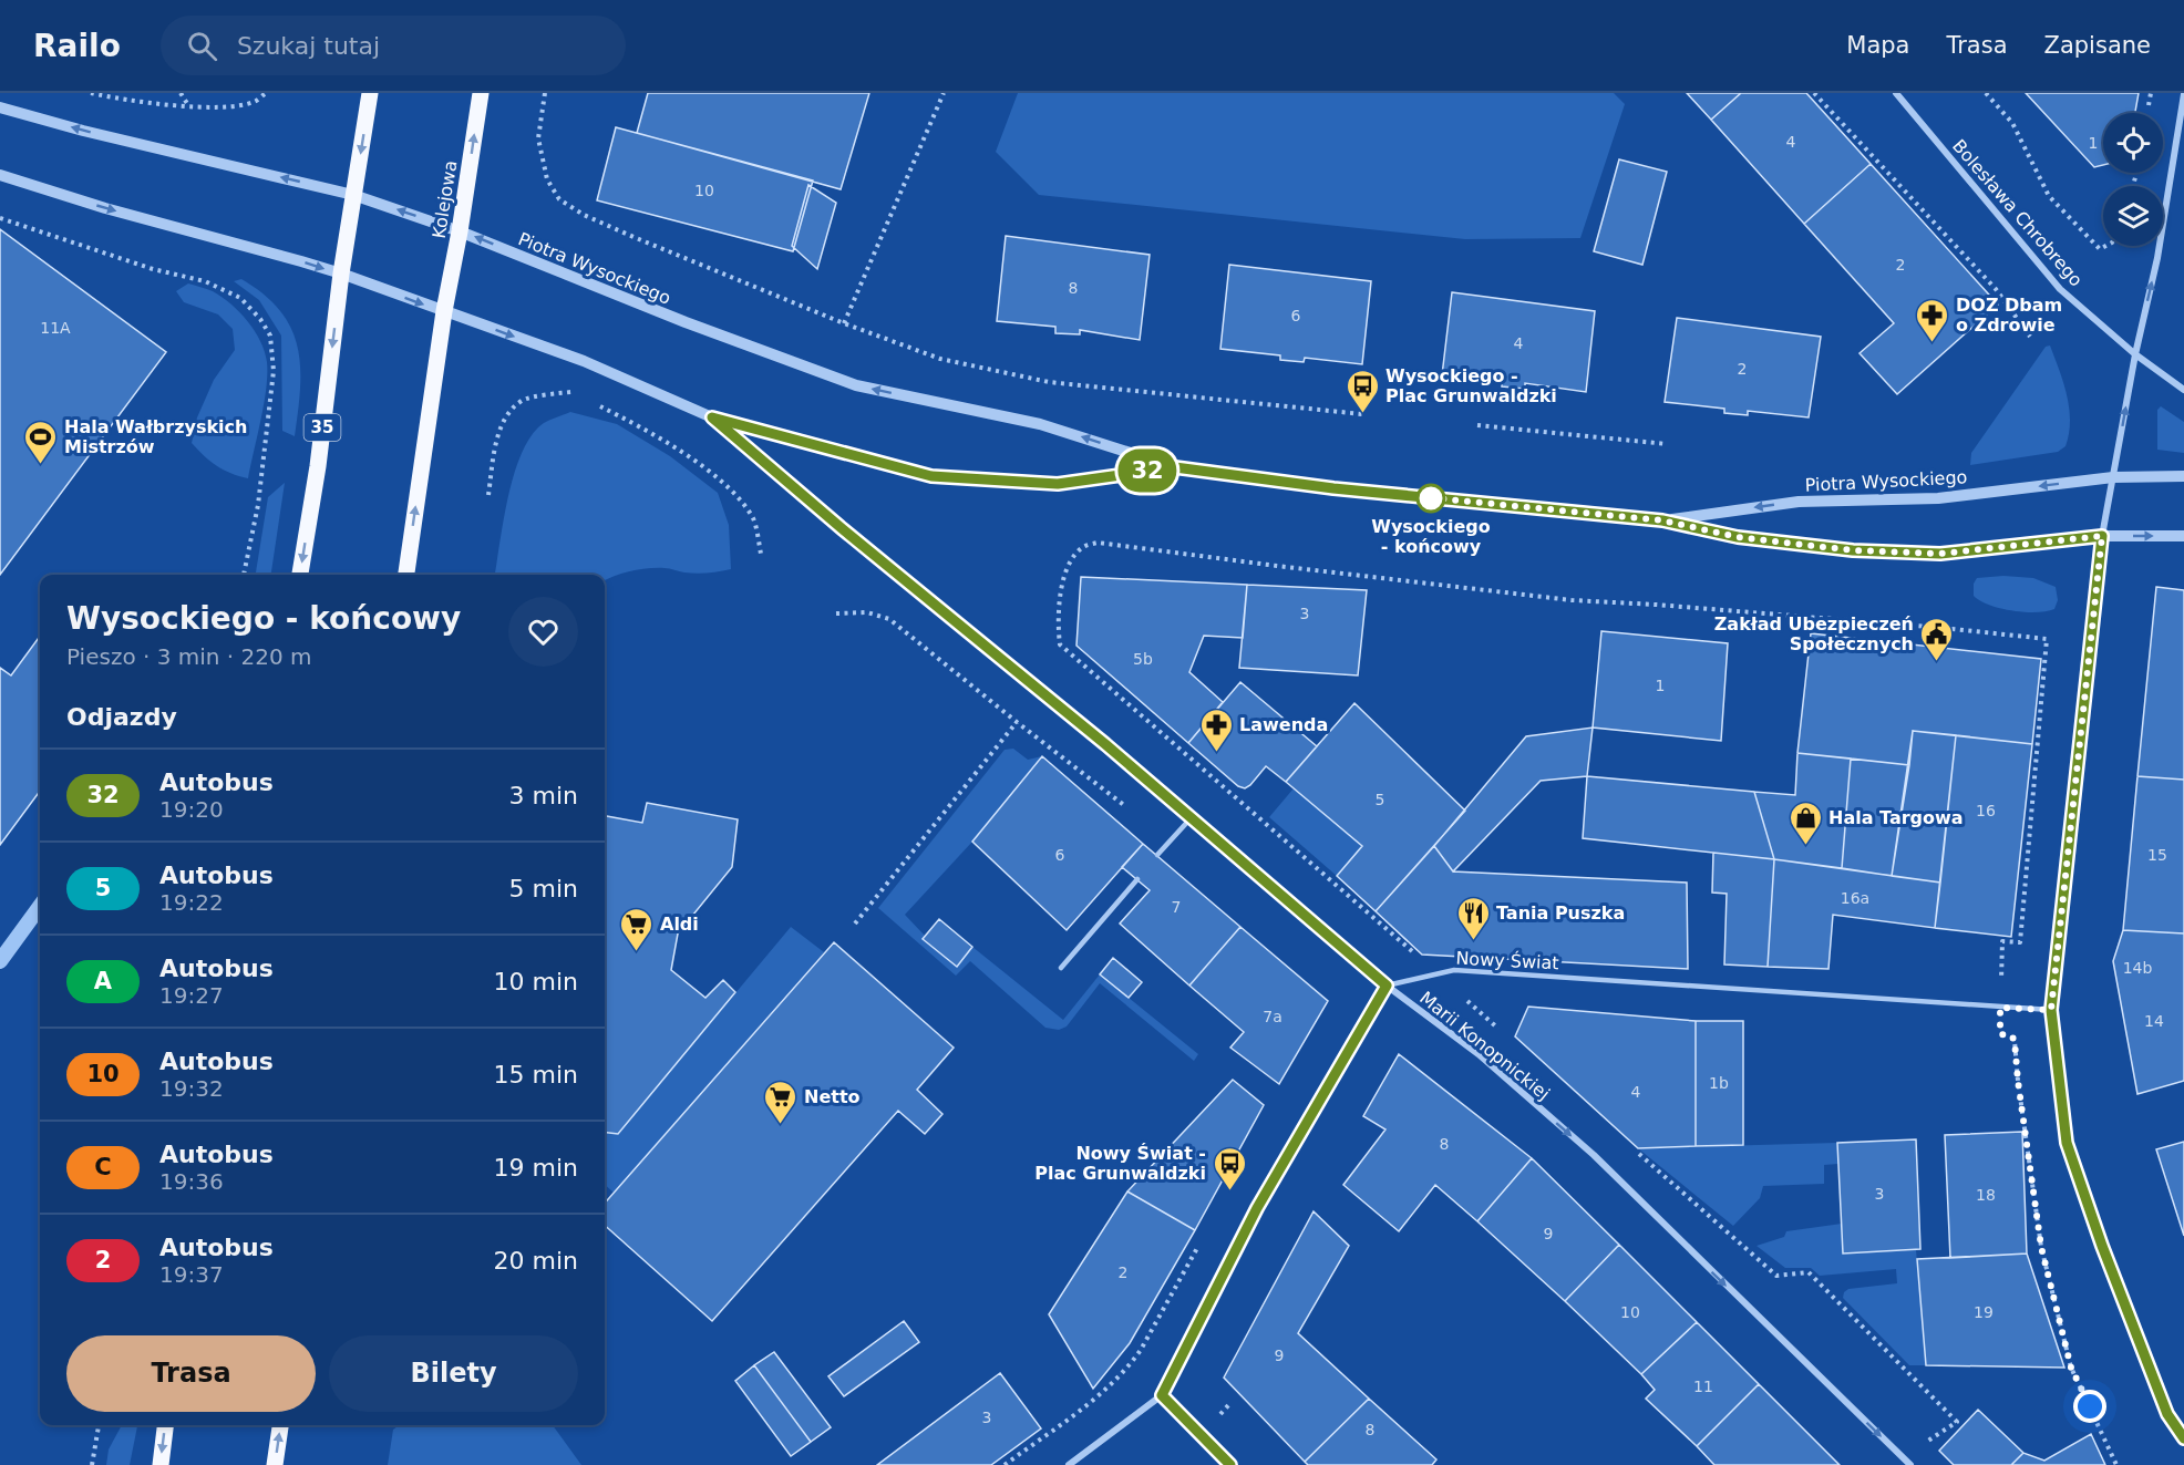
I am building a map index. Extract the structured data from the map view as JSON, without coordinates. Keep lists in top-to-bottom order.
{
  "streets": {
    "main road": ["Kolejowa", "35"],
    "street": ["Bolesława Chrobrego", "Piotra Wysockiego", "Marii Konopnickiej"],
    "lane": ["Nowy Świat"]
  },
  "crossings": [
    ["Kolejowa", "Piotra Wysockiego"],
    ["Piotra Wysockiego", "35"],
    ["Piotra Wysockiego", "Marii Konopnickiej"],
    ["Nowy Świat", "Marii Konopnickiej"]
  ],
  "one_way": ["Marii Konopnickiej"],
  "places": {
    "pharmacy": ["DOZ Dbam o Zdrowie", "Lawenda"],
    "bus stop": ["Wysockiego - Plac Grunwaldzki", "Nowy Świat - Plac Grunwaldzki"],
    "sports": ["Hala Wałbrzyskich Mistrzów"],
    "other": ["Wysockiego - końcowy"],
    "public building": ["Zakład Ubezpieczeń Społecznych"],
    "shop": ["Hala Targowa"],
    "restaurant": ["Tania Puszka"],
    "supermarket": ["Aldi", "Netto"]
  },
  "lines": ["bus line 32"],
  "house_numbers": [
    "4",
    "1",
    "10",
    "2",
    "8",
    "6",
    "11A",
    "4",
    "2",
    "3",
    "5b",
    "1",
    "5",
    "16",
    "6",
    "15",
    "16a",
    "7",
    "14b",
    "7a",
    "14",
    "1b",
    "4",
    "8",
    "3",
    "18",
    "9",
    "2",
    "10",
    "19",
    "9",
    "11",
    "3",
    "8"
  ],
  "page": {
    "header": "Railo",
    "search": "Szukaj tutaj",
    "nav": ["Mapa", "Trasa", "Zapisane"],
    "on_map": "32",
    "heading": [
      ["Wysockiego - końcowy", "Pieszo · 3 min · 220 m"],
      "Odjazdy"
    ],
    "list": [
      {
        "mark": "32",
        "name": "Autobus",
        "note": "19:20",
        "value": "3 min"
      },
      {
        "mark": "5",
        "name": "Autobus",
        "note": "19:22",
        "value": "5 min"
      },
      {
        "mark": "A",
        "name": "Autobus",
        "note": "19:27",
        "value": "10 min"
      },
      {
        "mark": "10",
        "name": "Autobus",
        "note": "19:32",
        "value": "15 min"
      },
      {
        "mark": "C",
        "name": "Autobus",
        "note": "19:36",
        "value": "19 min"
      },
      {
        "mark": "2",
        "name": "Autobus",
        "note": "19:37",
        "value": "20 min"
      }
    ],
    "buttons": ["Trasa", "Bilety"]
  }
}
